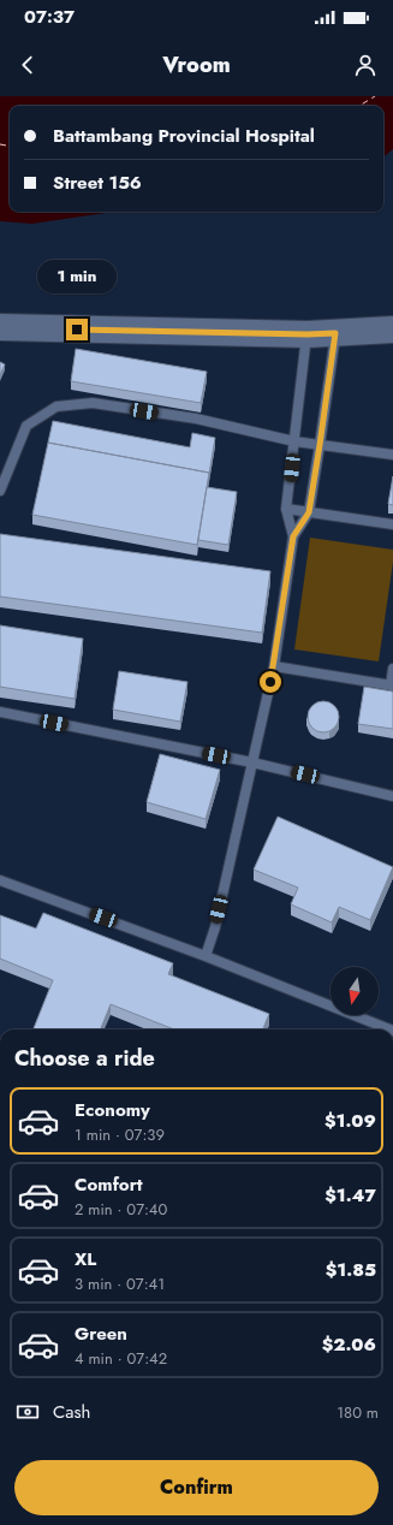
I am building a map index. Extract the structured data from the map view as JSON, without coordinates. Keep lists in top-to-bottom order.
{
  "north": "bottom",
  "page": {
    "status": "07:37",
    "header": "Vroom",
    "banner": ["Battambang Provincial Hospital", "Street 156"],
    "bubble": "1 min",
    "heading": "Choose a ride",
    "list": [
      {
        "name": "Economy",
        "note": "1 min · 07:39",
        "value": "$1.09"
      },
      {
        "name": "Comfort",
        "note": "2 min · 07:40",
        "value": "$1.47"
      },
      {
        "name": "XL",
        "note": "3 min · 07:41",
        "value": "$1.85"
      },
      {
        "name": "Green",
        "note": "4 min · 07:42",
        "value": "$2.06"
      }
    ],
    "pay": ["Cash", "180 m"],
    "buttons": "Confirm"
  }
}
